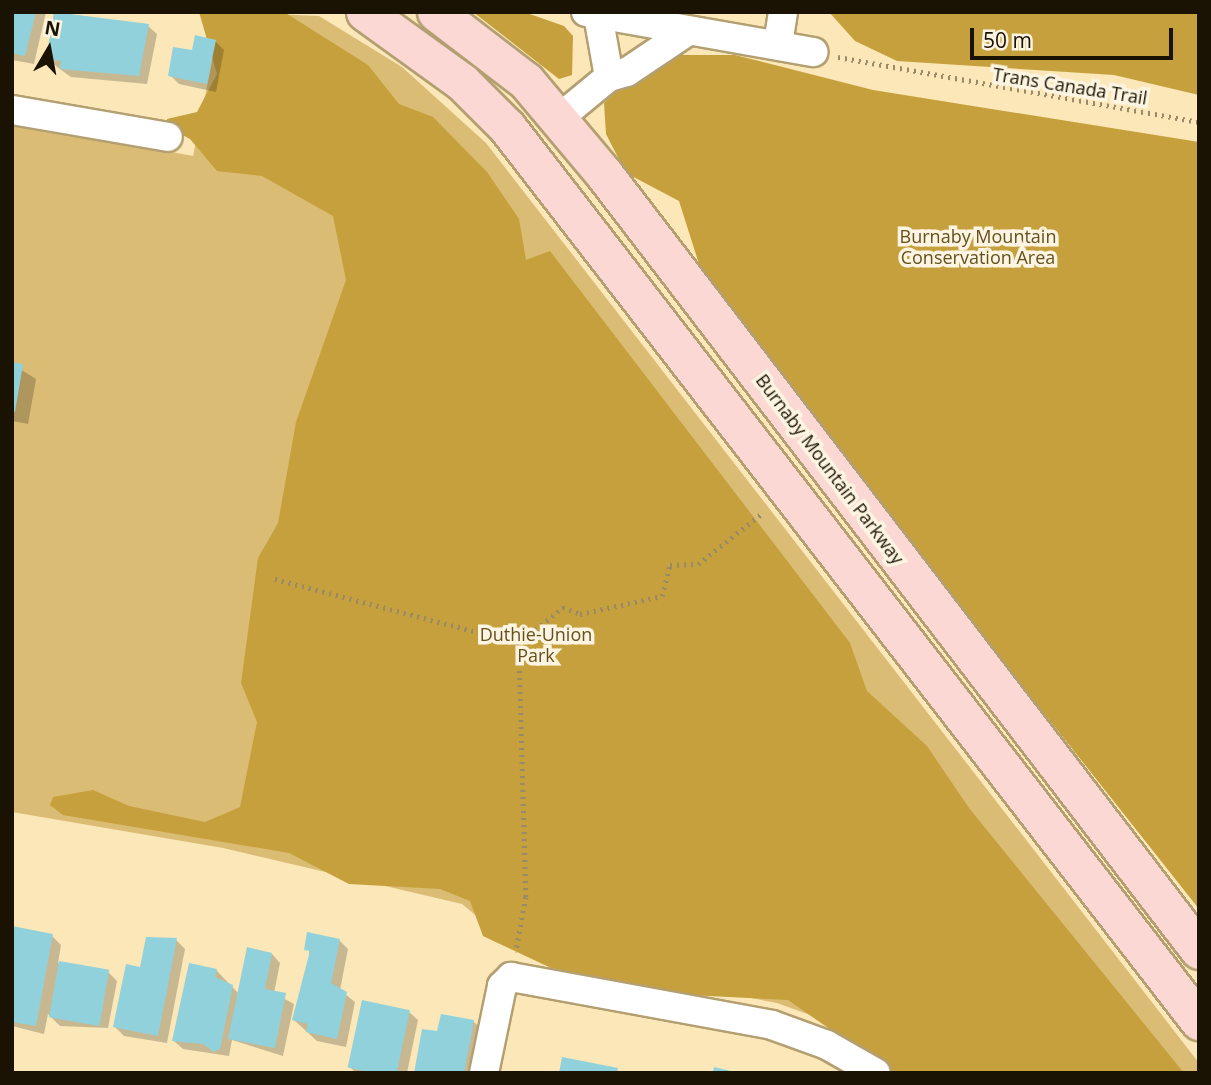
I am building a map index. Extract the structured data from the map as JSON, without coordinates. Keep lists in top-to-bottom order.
{
  "streets": {
    "main road": ["Burnaby Mountain Parkway"],
    "path": ["Trans Canada Trail"]
  },
  "parks": ["Burnaby Mountain Conservation Area", "Duthie-Union Park"],
  "scale_bar": "50 m",
  "north": "top"
}
